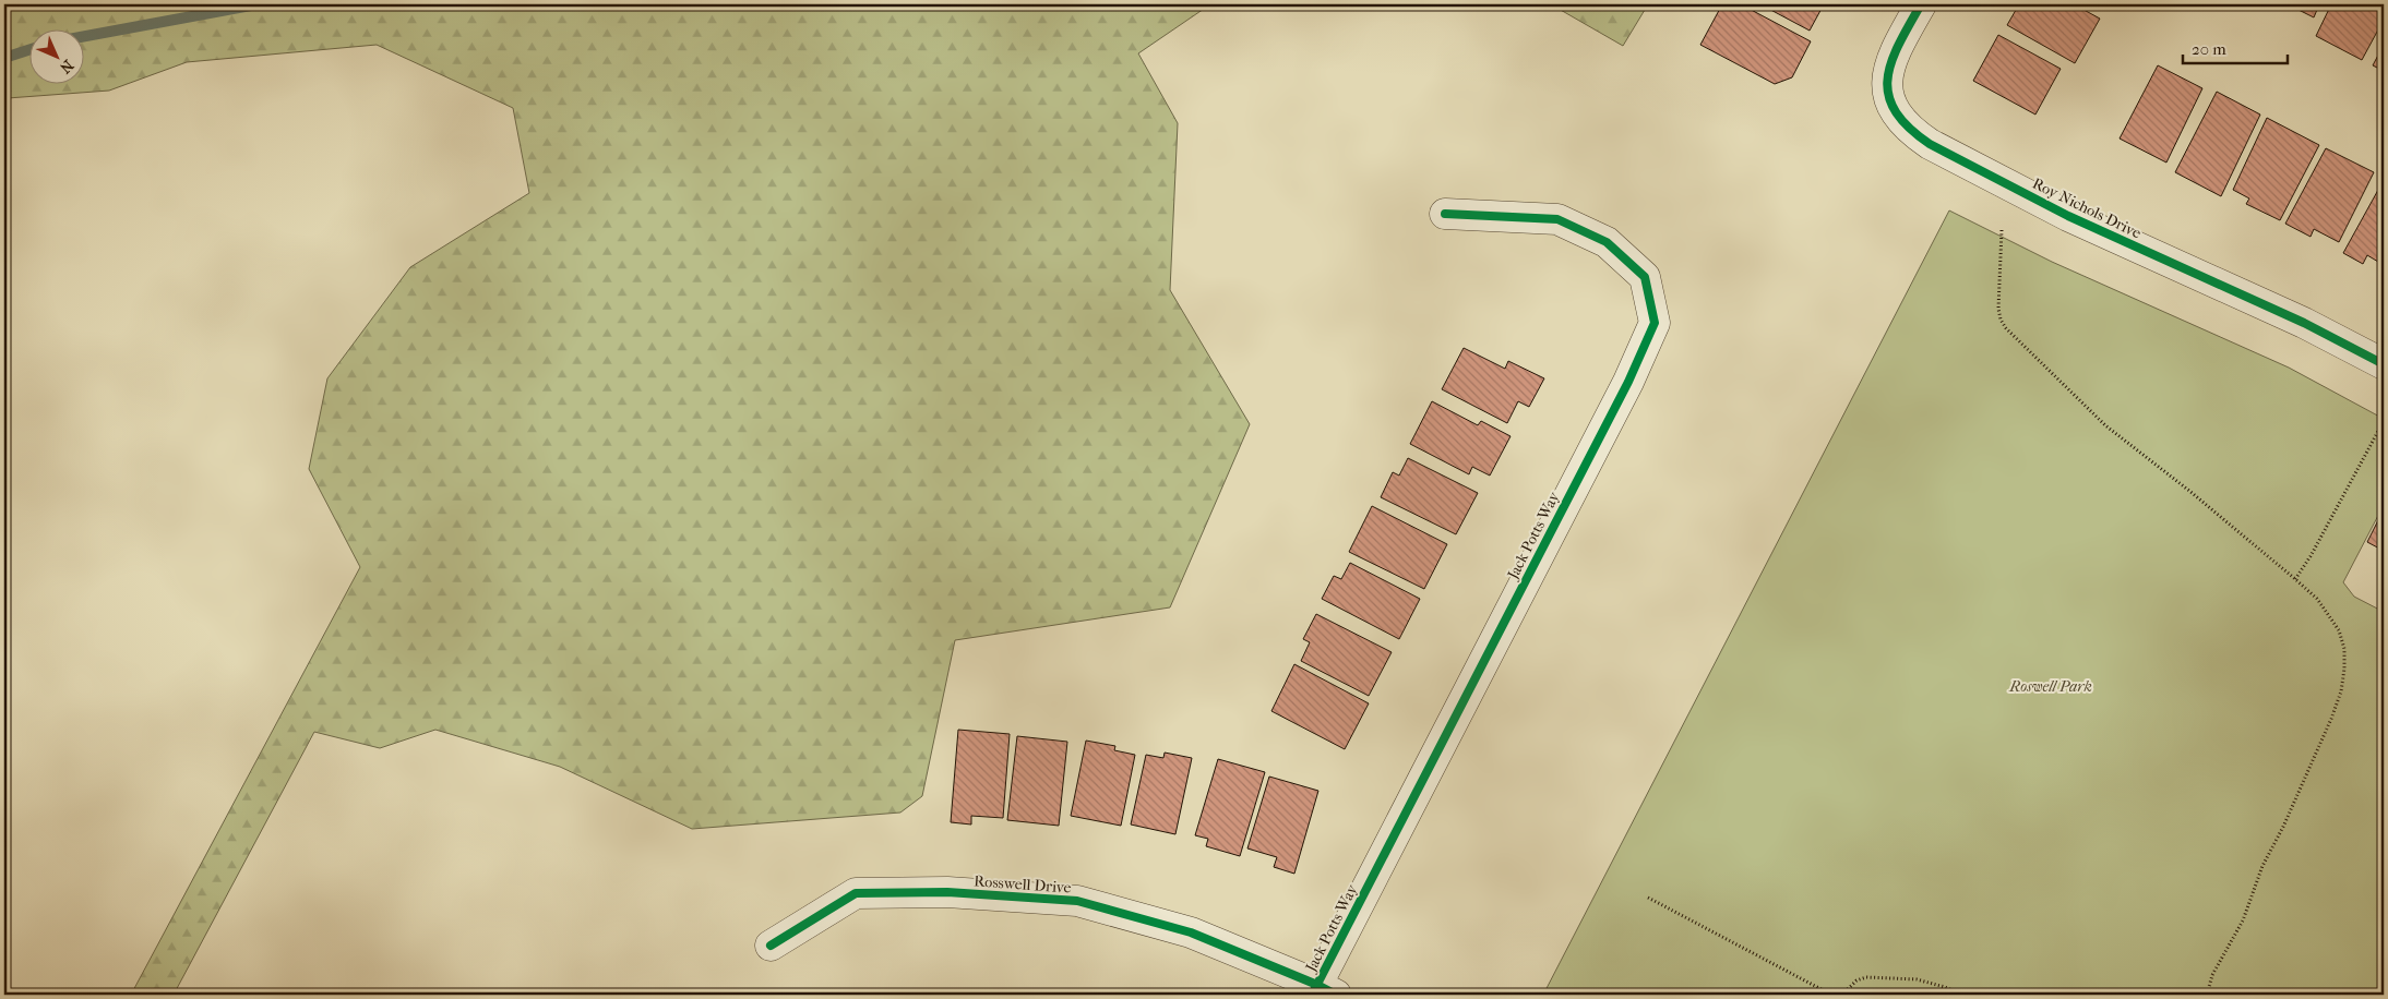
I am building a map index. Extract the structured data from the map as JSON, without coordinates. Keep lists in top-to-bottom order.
{
  "streets": {
    "street": ["Roy Nichols Drive", "Jack Potts Way", "Rosswell Drive"]
  },
  "crossings": [
    ["Jack Potts Way", "Rosswell Drive"]
  ],
  "parks": ["Roswell Park"],
  "scale_bar": "20 m",
  "north": "bottom right"
}
